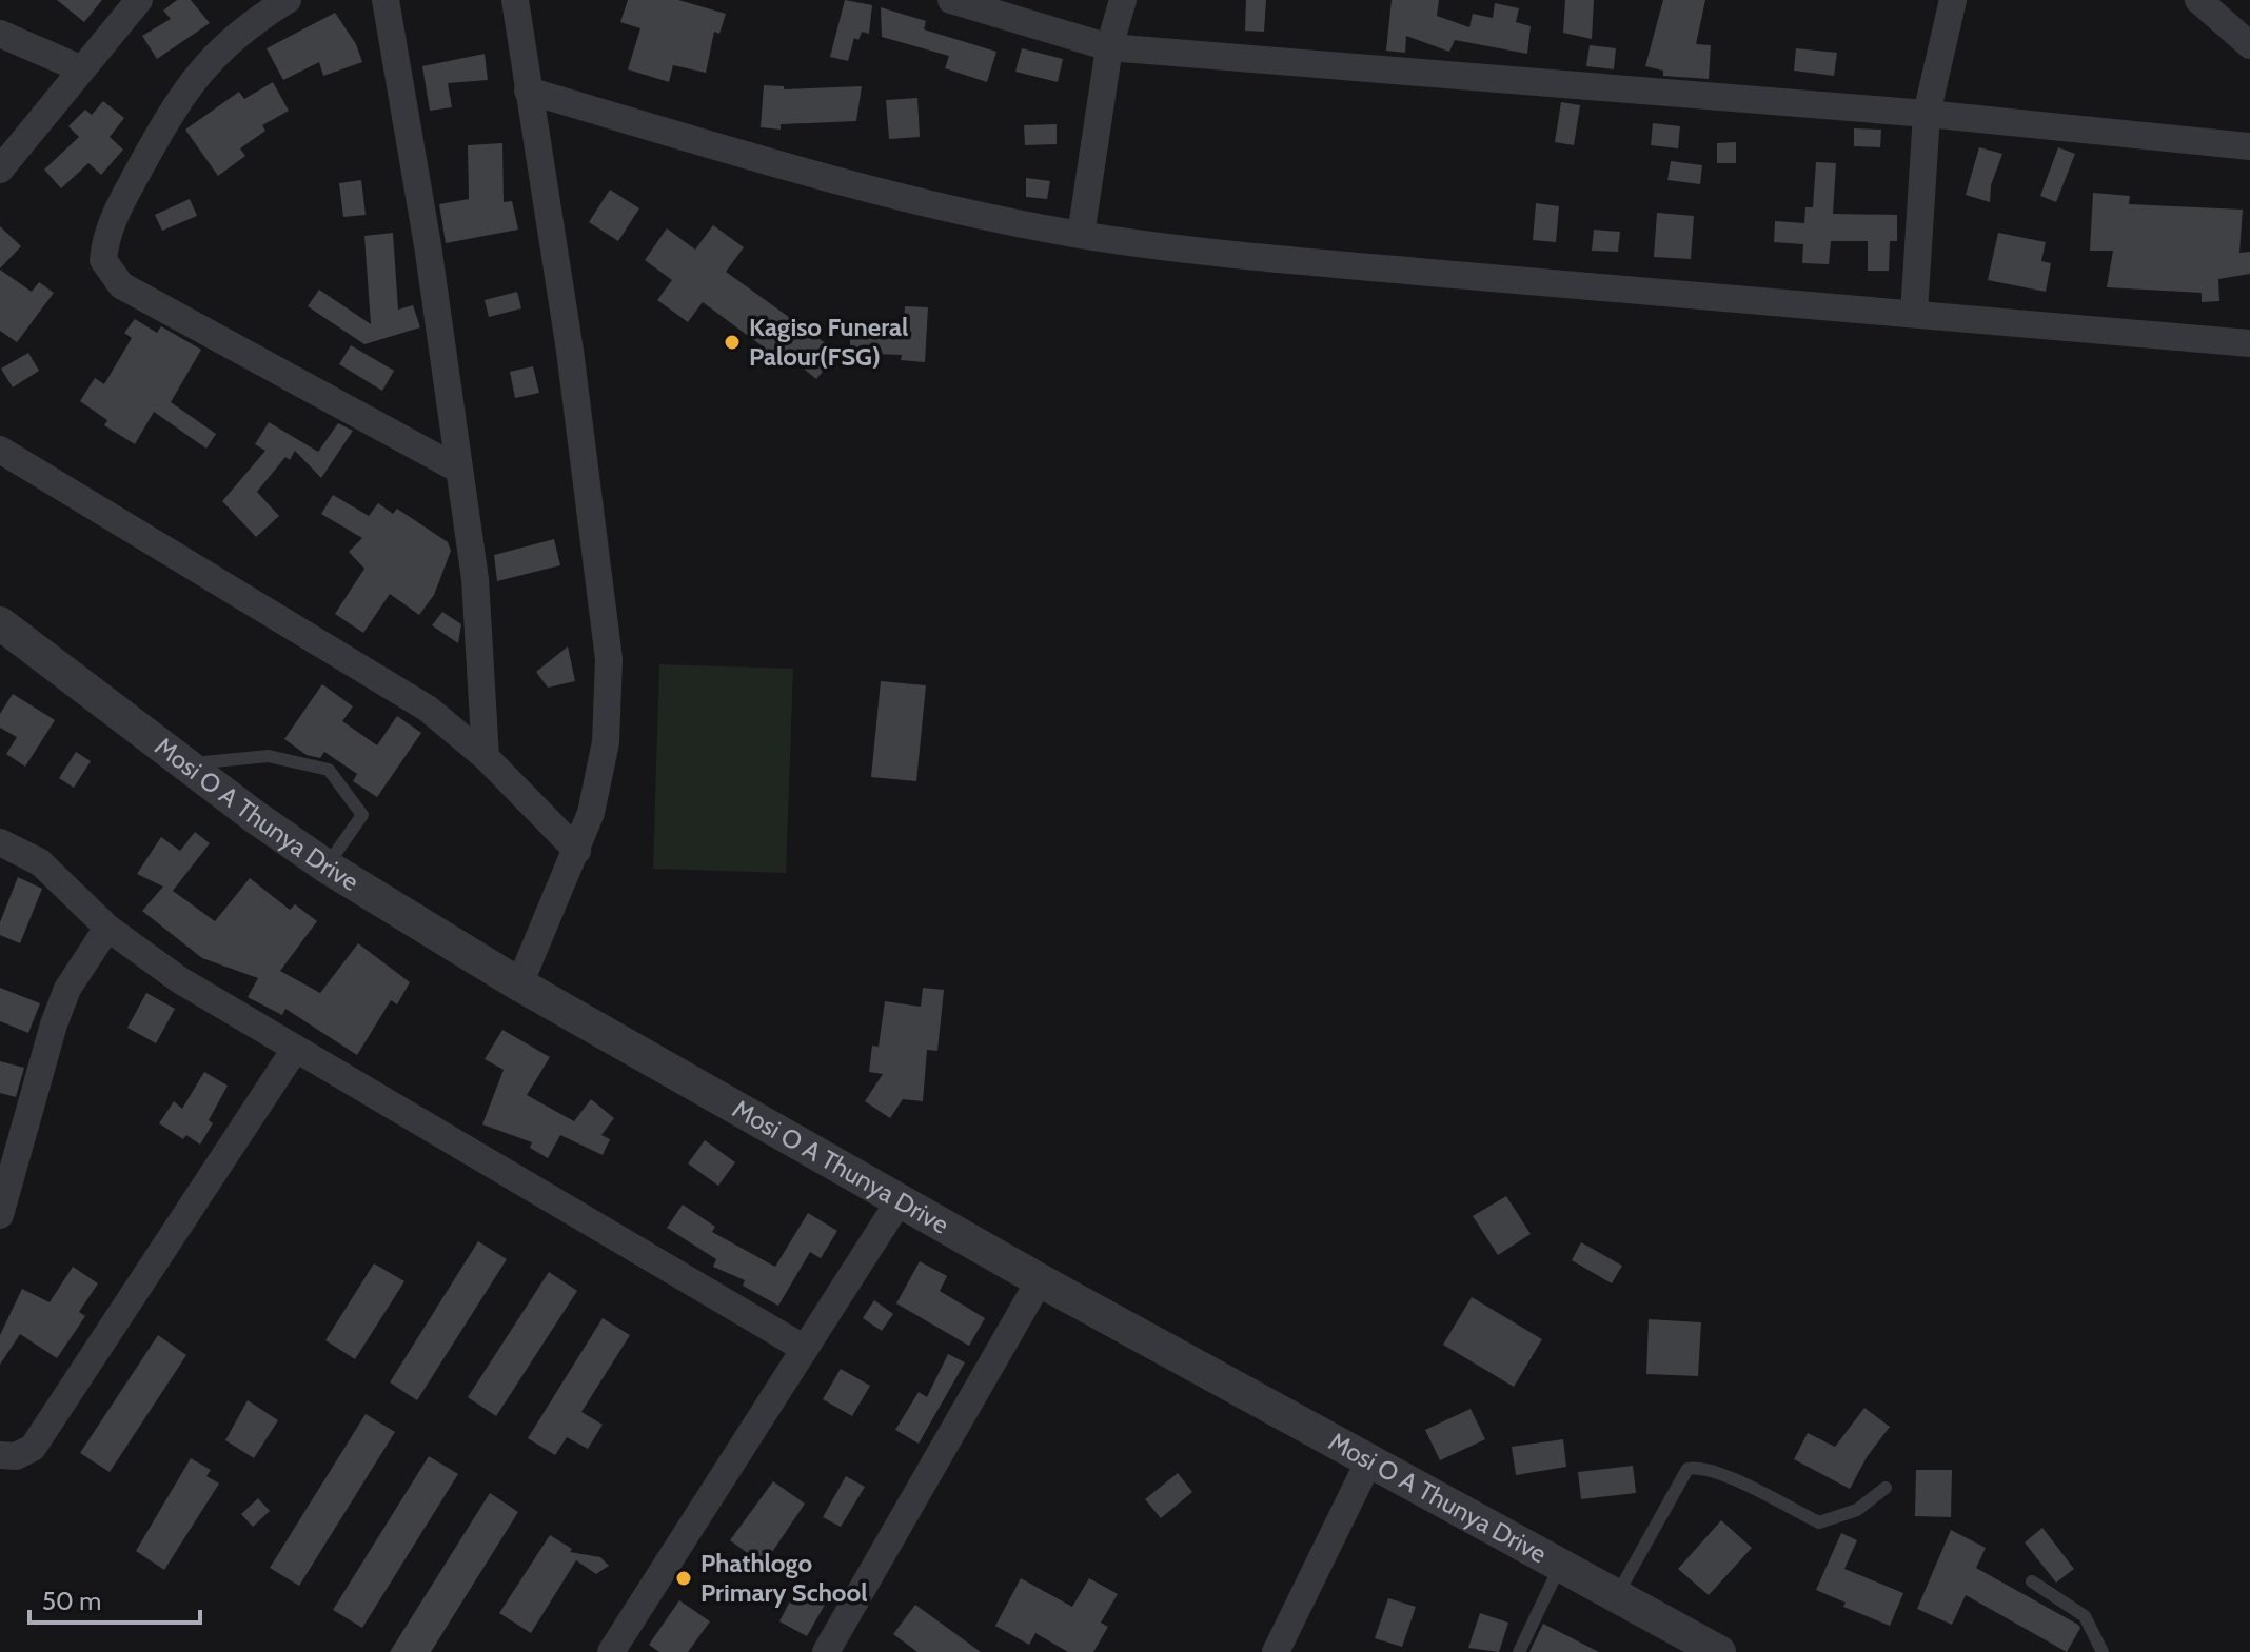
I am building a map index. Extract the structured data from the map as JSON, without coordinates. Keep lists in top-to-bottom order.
{
  "streets": {
    "street": ["Mosi O A Thunya Drive"]
  },
  "places": ["Kagiso Funeral Palour(FSG)", "Phathlogo Primary School"],
  "scale_bar": "50 m"
}
